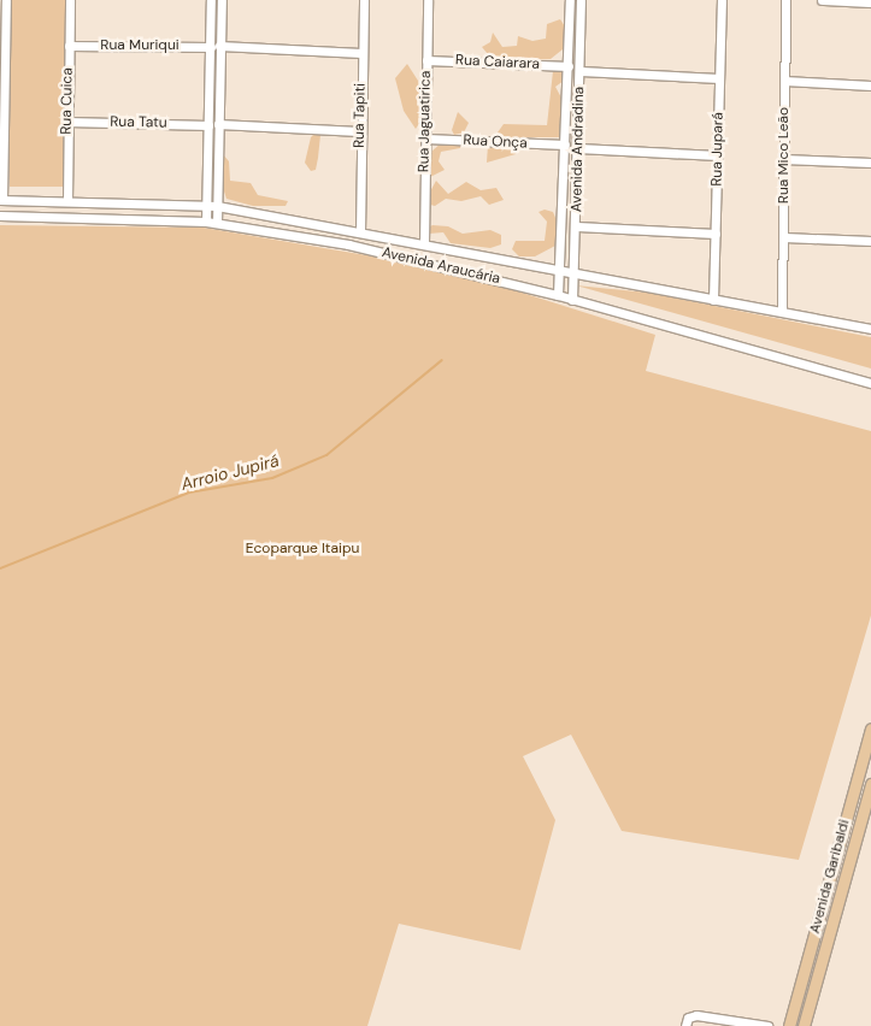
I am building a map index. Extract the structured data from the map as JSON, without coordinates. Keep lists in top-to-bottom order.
{
  "streets": {
    "main road": ["Avenida Garibaldi"],
    "street": [
      "Rua Muriqui",
      "Rua Caiarara",
      "Rua Cuica",
      "Rua Tapiti",
      "Rua Jaguatirica",
      "Rua Tatu",
      "Rua Onça",
      "Avenida Andradina",
      "Rua Jupará",
      "Rua Mico Leão",
      "Avenida Araucária"
    ]
  },
  "crossings": [
    ["Rua Muriqui", "Rua Cuica"],
    ["Rua Muriqui", "Rua Tapiti"],
    ["Rua Caiarara", "Rua Jaguatirica"],
    ["Rua Caiarara", "Avenida Andradina"],
    ["Rua Cuica", "Rua Tatu"],
    ["Rua Cuica", "Avenida Araucária"],
    ["Rua Tapiti", "Rua Tatu"],
    ["Rua Tapiti", "Avenida Araucária"],
    ["Rua Jaguatirica", "Rua Onça"],
    ["Rua Jaguatirica", "Avenida Araucária"],
    ["Rua Onça", "Avenida Andradina"],
    ["Avenida Andradina", "Avenida Araucária"],
    ["Rua Jupará", "Avenida Araucária"],
    ["Rua Mico Leão", "Avenida Araucária"]
  ],
  "water": ["Arroio Jupirá"],
  "parks": ["Ecoparque Itaipu"]
}
